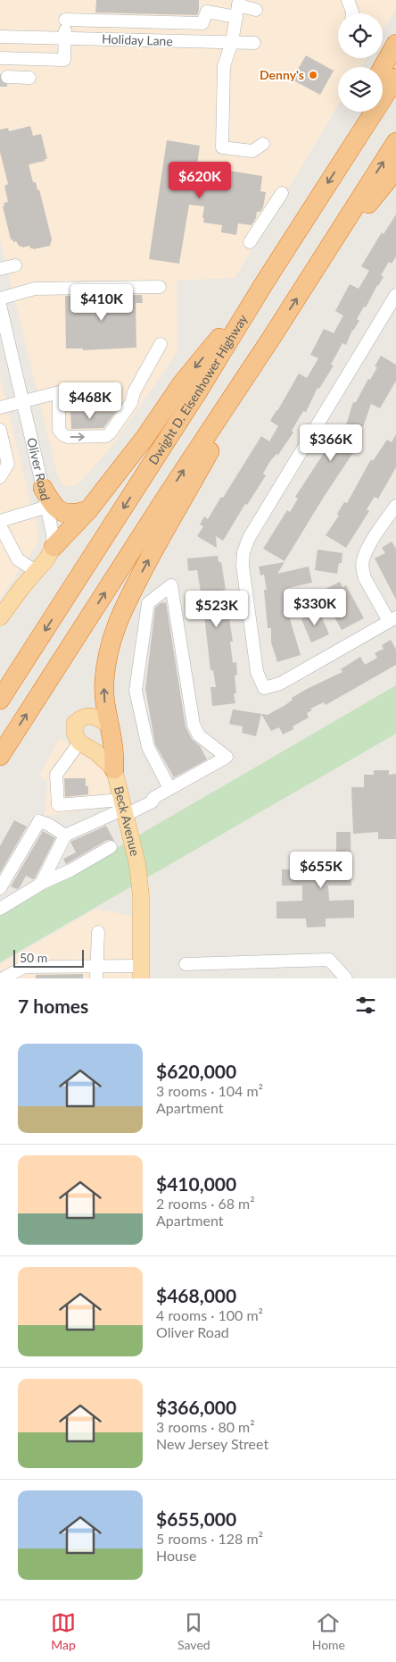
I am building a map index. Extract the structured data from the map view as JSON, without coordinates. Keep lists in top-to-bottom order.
{
  "streets": {
    "highway": ["Dwight D. Eisenhower Highway"],
    "main road": ["Beck Avenue"],
    "street": ["Holiday Lane", "Oliver Road"]
  },
  "places": ["Denny's"],
  "scale_bar": "50 m",
  "page": {
    "price": [
      "$620K",
      "$410K",
      "$468K",
      "$366K",
      "$330K",
      "$523K",
      "$655K"
    ],
    "scale": "50 m",
    "heading": "7 homes",
    "list": [
      {
        "name": "$620,000",
        "note": "3 rooms · 104 m² · Apartment"
      },
      {
        "name": "$410,000",
        "note": "2 rooms · 68 m² · Apartment"
      },
      {
        "name": "$468,000",
        "note": "4 rooms · 100 m² · Oliver Road"
      },
      {
        "name": "$366,000",
        "note": "3 rooms · 80 m² · New Jersey Street"
      },
      {
        "name": "$655,000",
        "note": "5 rooms · 128 m² · House"
      }
    ],
    "tabs": ["Map", "Saved", "Home"]
  }
}
